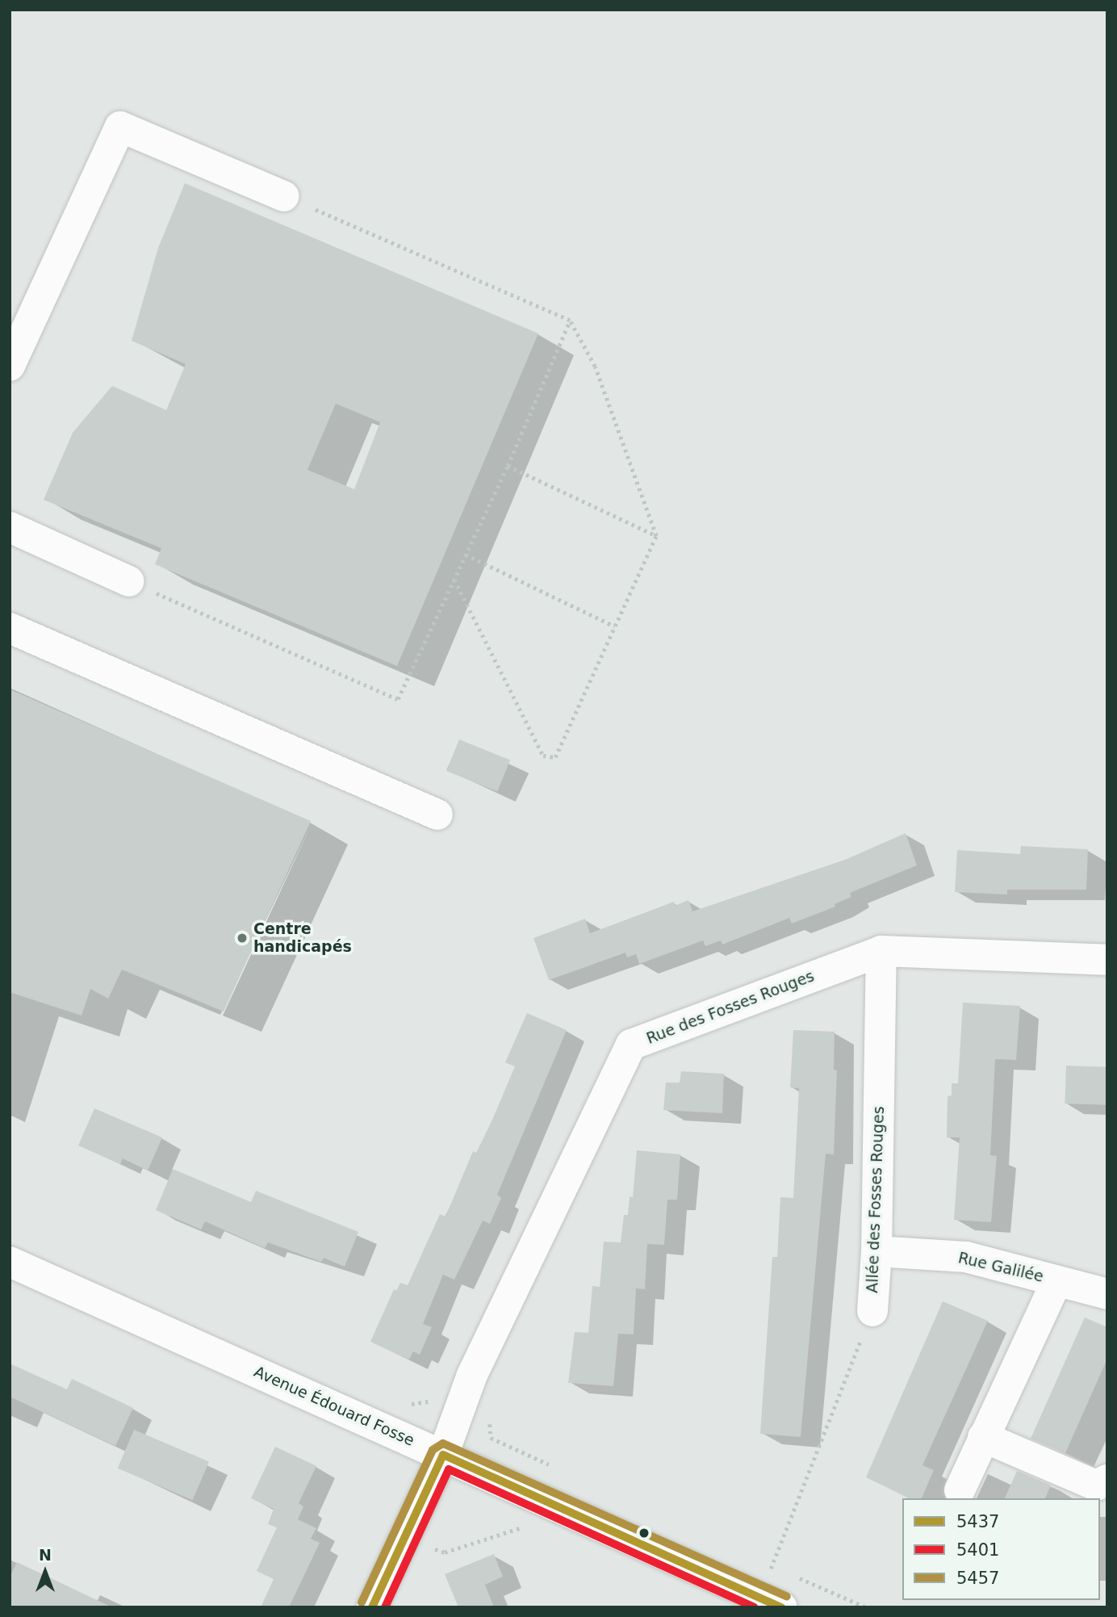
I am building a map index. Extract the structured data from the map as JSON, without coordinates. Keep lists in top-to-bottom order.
{
  "streets": {
    "street": [
      "Rue des Fosses Rouges",
      "Allée des Fosses Rouges",
      "Rue Galilée",
      "Avenue Édouard Fosse"
    ]
  },
  "crossings": [
    ["Rue des Fosses Rouges", "Allée des Fosses Rouges"],
    ["Rue des Fosses Rouges", "Avenue Édouard Fosse"],
    ["Allée des Fosses Rouges", "Rue Galilée"],
    ["Allée des Fosses Rouges", "Avenue Édouard Fosse"]
  ],
  "places": ["Centre handicapés"],
  "lines": ["transit line 5457", "transit line 5437", "transit line 5401"],
  "legend": ["5437", "5401", "5457"],
  "north": "top"
}
